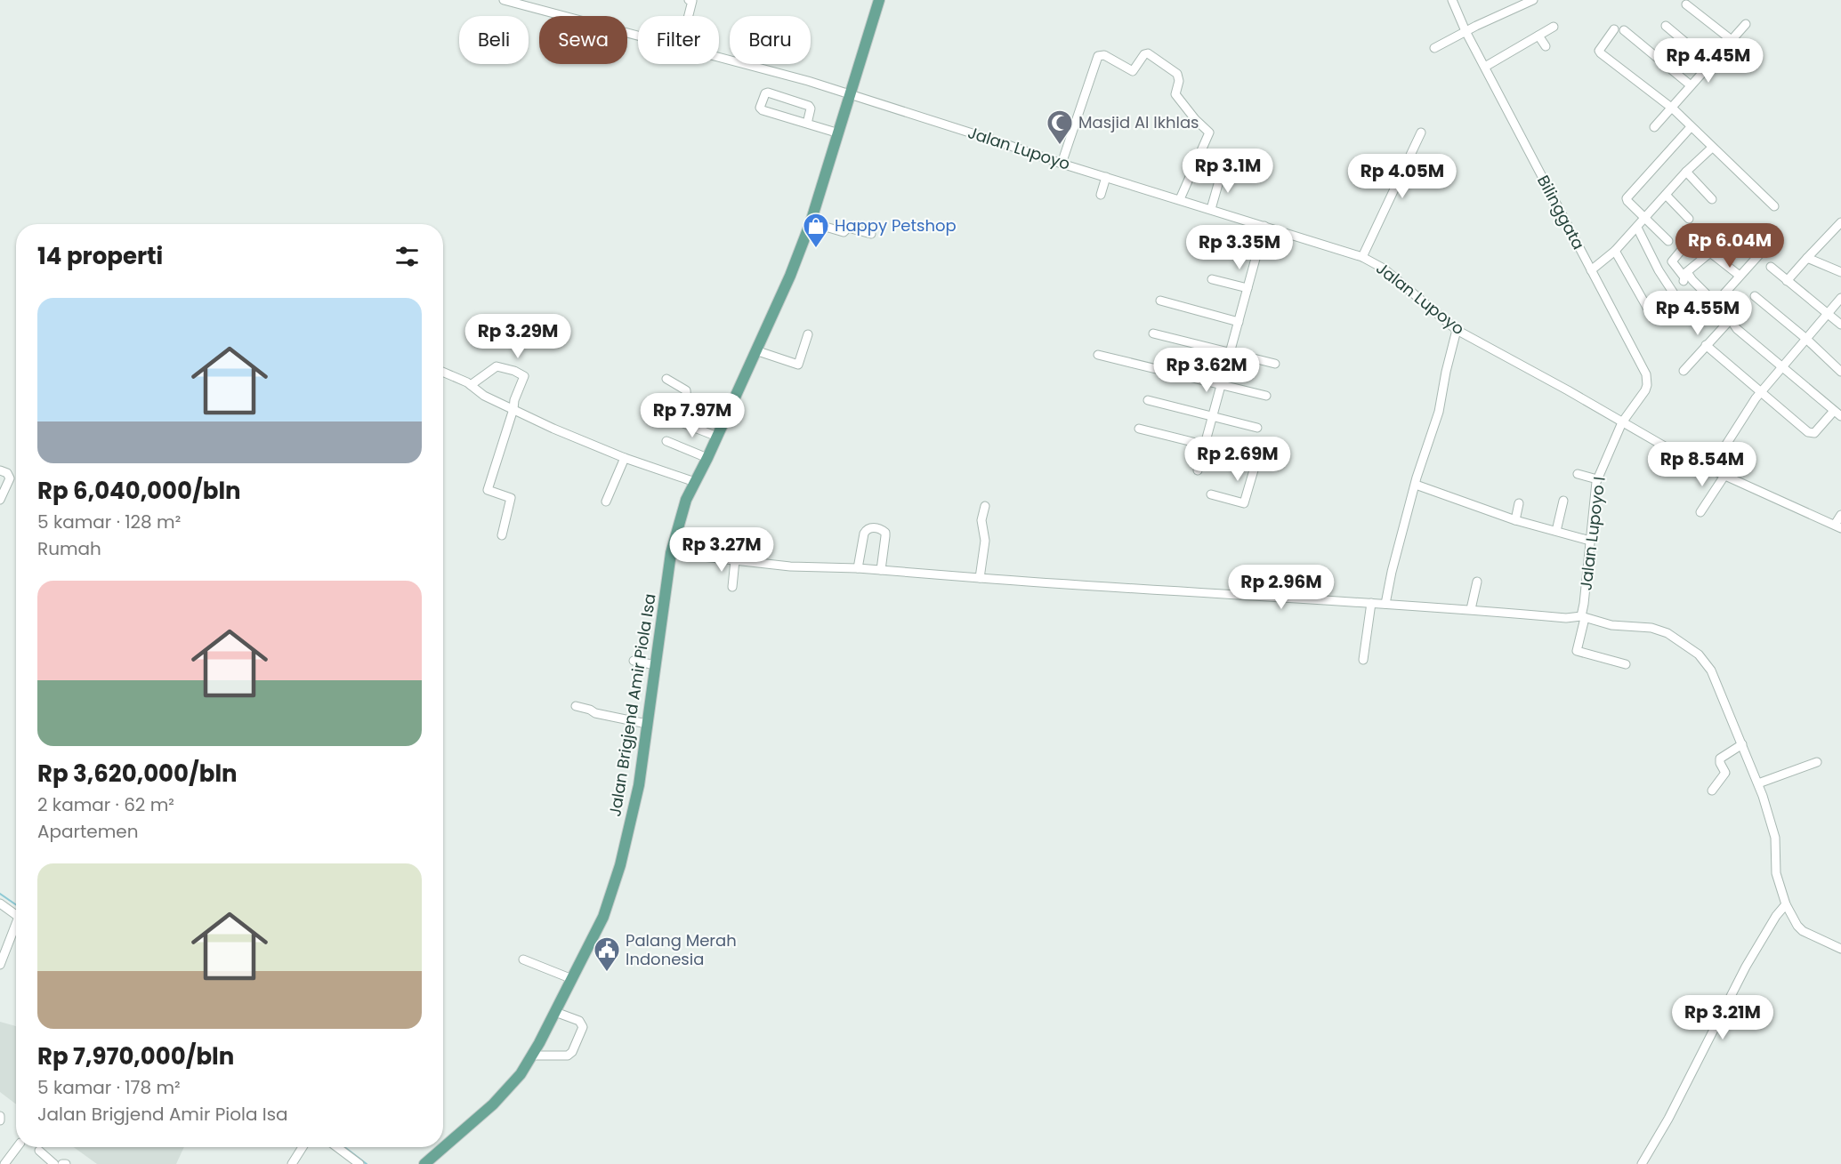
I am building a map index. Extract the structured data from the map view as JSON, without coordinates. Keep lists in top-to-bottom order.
{
  "streets": {
    "main road": ["Jalan Brigjend Amir Piola Isa"],
    "street": ["Jalan Lupoyo", "Bilinggata", "Jalan Lupoyo I"]
  },
  "crossings": [
    ["Jalan Lupoyo", "Bilinggata"],
    ["Jalan Lupoyo", "Jalan Lupoyo I"],
    ["Jalan Lupoyo", "Jalan Brigjend Amir Piola Isa"],
    ["Bilinggata", "Jalan Lupoyo I"]
  ],
  "places": {
    "mosque": ["Masjid Al Ikhlas"],
    "shop": ["Happy Petshop"],
    "public building": ["Palang Merah Indonesia"]
  },
  "page": {
    "chip": [
      "Beli",
      "Sewa",
      "Filter",
      "Baru"
    ],
    "price": [
      "Rp 4.45M",
      "Rp 3.1M",
      "Rp 4.05M",
      "Rp 6.04M",
      "Rp 3.35M",
      "Rp 4.55M",
      "Rp 3.29M",
      "Rp 3.62M",
      "Rp 7.97M",
      "Rp 2.69M",
      "Rp 8.54M",
      "Rp 3.27M",
      "Rp 2.96M",
      "Rp 3.21M"
    ],
    "heading": "14 properti",
    "list": [
      {
        "name": "Rp 6,040,000/bln",
        "note": "5 kamar · 128 m² · Rumah"
      },
      {
        "name": "Rp 3,620,000/bln",
        "note": "2 kamar · 62 m² · Apartemen"
      },
      {
        "name": "Rp 7,970,000/bln",
        "note": "5 kamar · 178 m² · Jalan Brigjend Amir Piola Isa"
      }
    ]
  }
}
